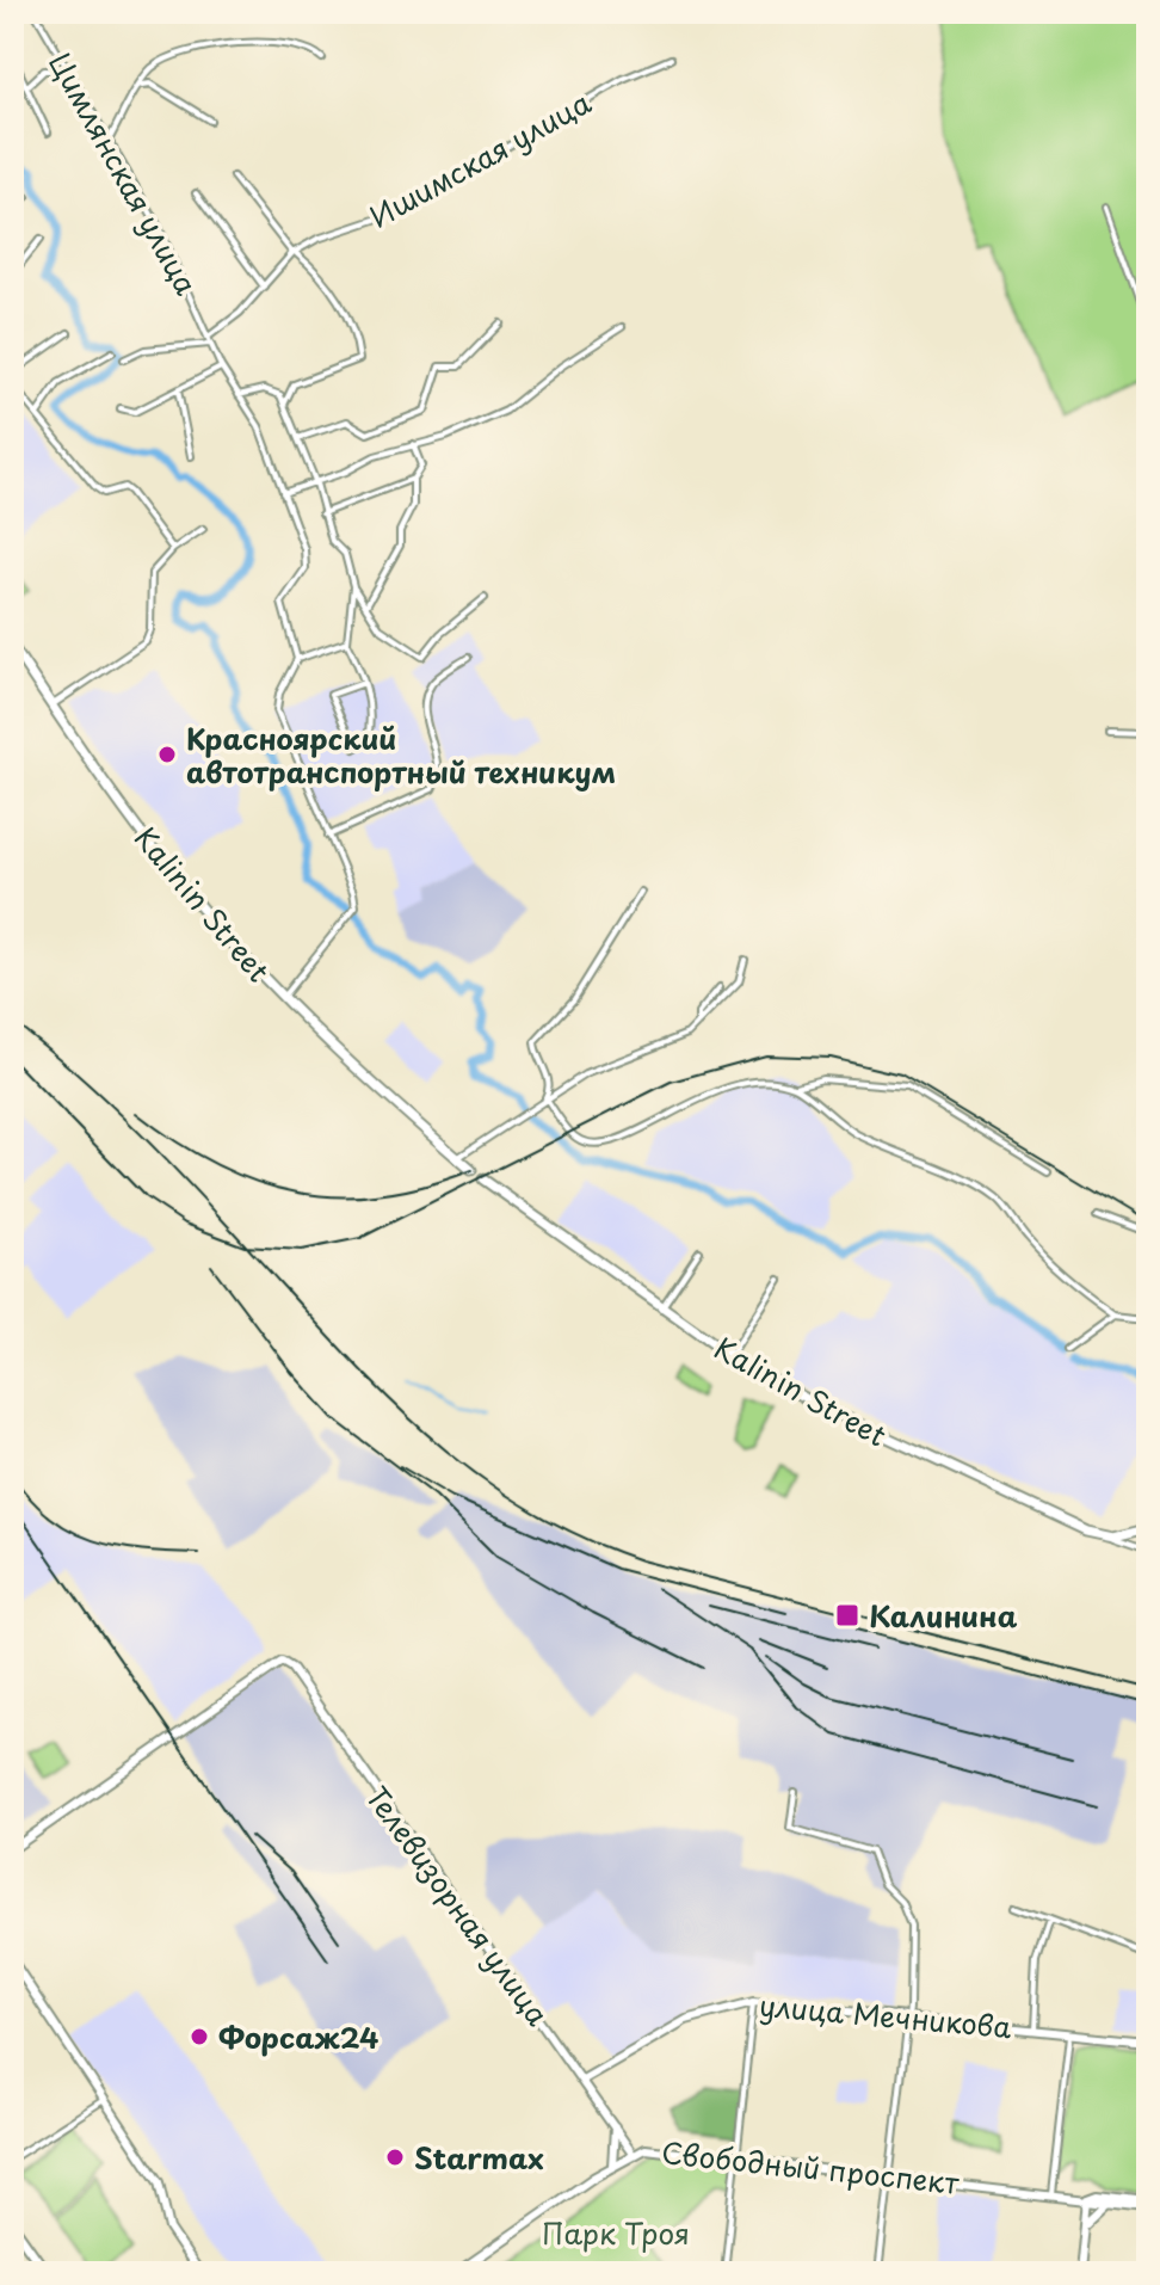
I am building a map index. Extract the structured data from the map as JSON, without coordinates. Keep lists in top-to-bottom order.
{
  "streets": {
    "main road": ["Kalinin Street"],
    "street": [
      "Ишимская улица",
      "Цимлянская улица",
      "Телевизорная улица",
      "улица Мечникова",
      "Свободный проспект"
    ]
  },
  "crossings": [
    ["Ишимская улица", "Цимлянская улица"],
    ["Телевизорная улица", "улица Мечникова"],
    ["Телевизорная улица", "Свободный проспект"]
  ],
  "parks": ["Парк Троя"],
  "places": {
    "other": ["Красноярский автотранспортный техникум", "Форсаж24", "Starmax"],
    "transit": ["Калинина"]
  }
}
